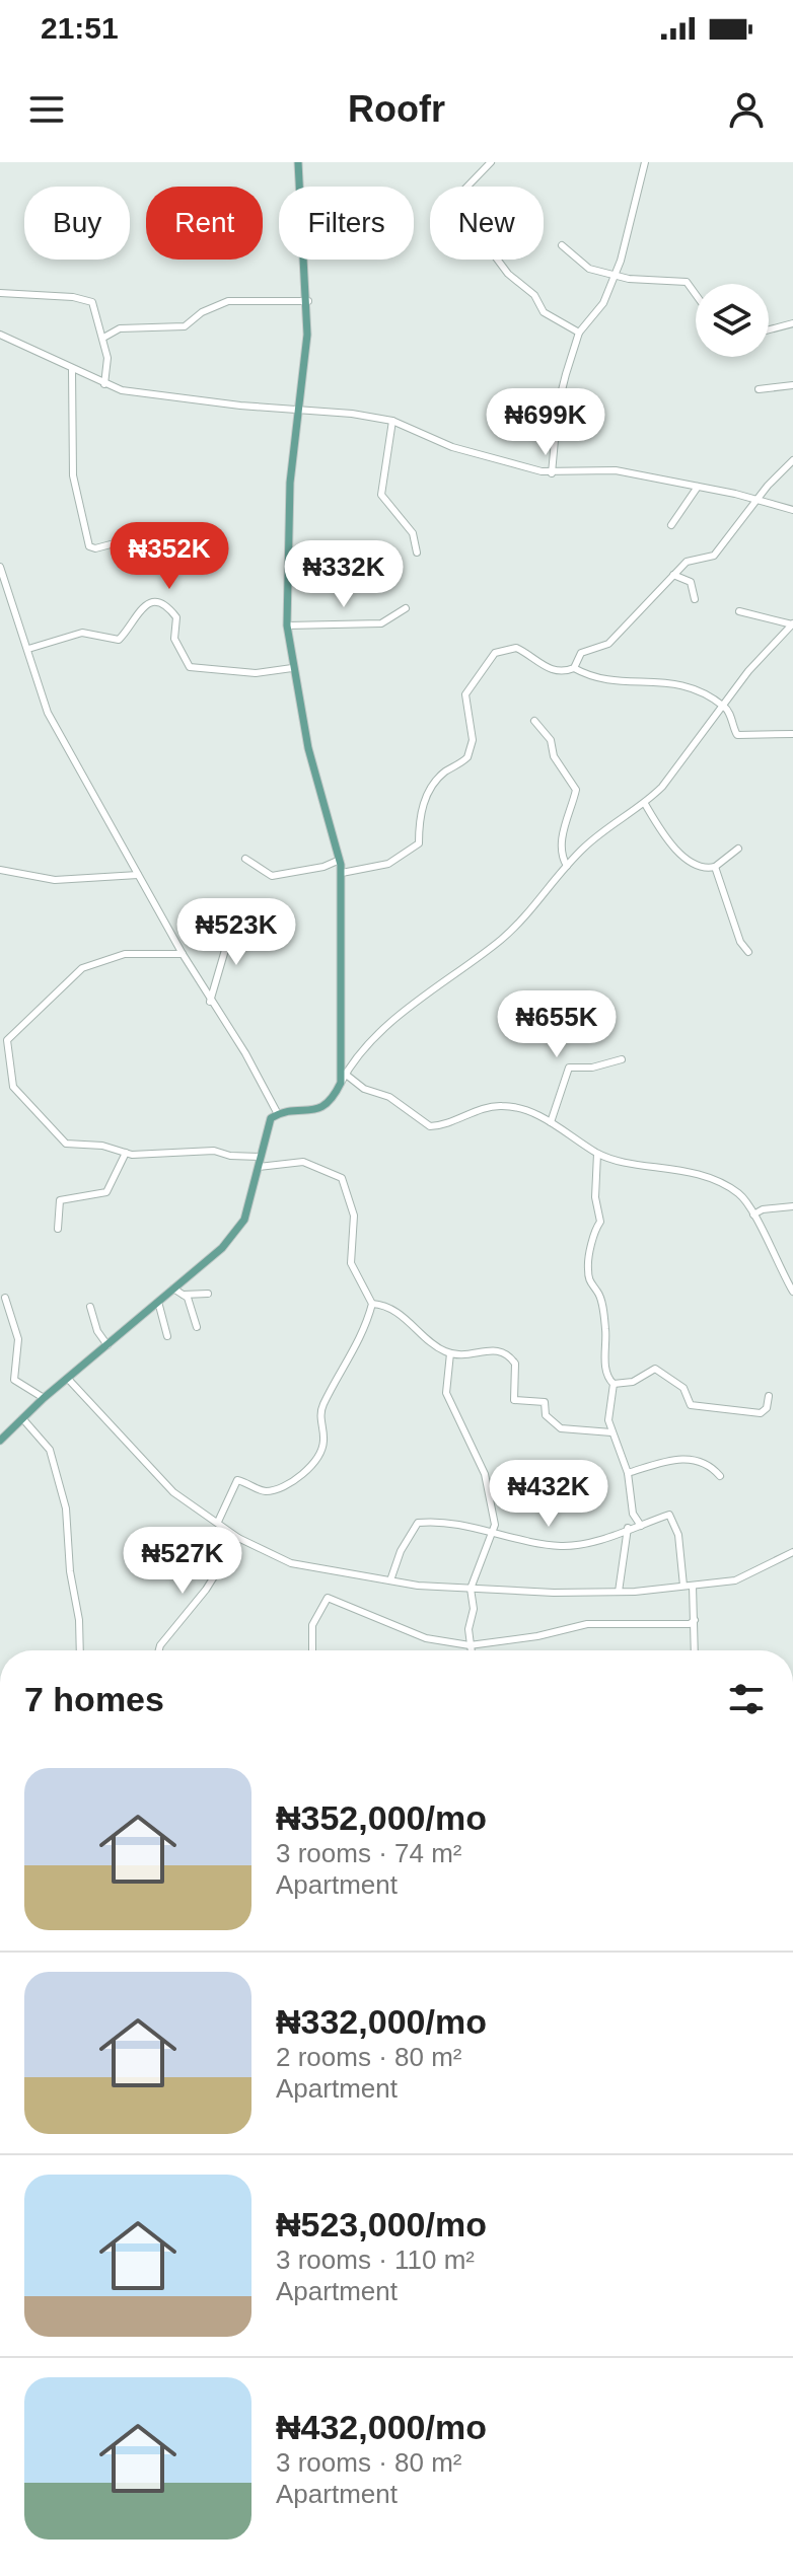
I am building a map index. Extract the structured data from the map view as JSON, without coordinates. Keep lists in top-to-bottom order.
{
  "page": {
    "status": "21:51",
    "header": "Roofr",
    "chip": [
      "Buy",
      "Rent",
      "Filters",
      "New"
    ],
    "price": [
      "₦699K",
      "₦352K",
      "₦332K",
      "₦523K",
      "₦655K",
      "₦432K",
      "₦527K"
    ],
    "heading": "7 homes",
    "list": [
      {
        "name": "₦352,000/mo",
        "note": "3 rooms · 74 m² · Apartment"
      },
      {
        "name": "₦332,000/mo",
        "note": "2 rooms · 80 m² · Apartment"
      },
      {
        "name": "₦523,000/mo",
        "note": "3 rooms · 110 m² · Apartment"
      },
      {
        "name": "₦432,000/mo",
        "note": "3 rooms · 80 m² · Apartment"
      }
    ]
  }
}
